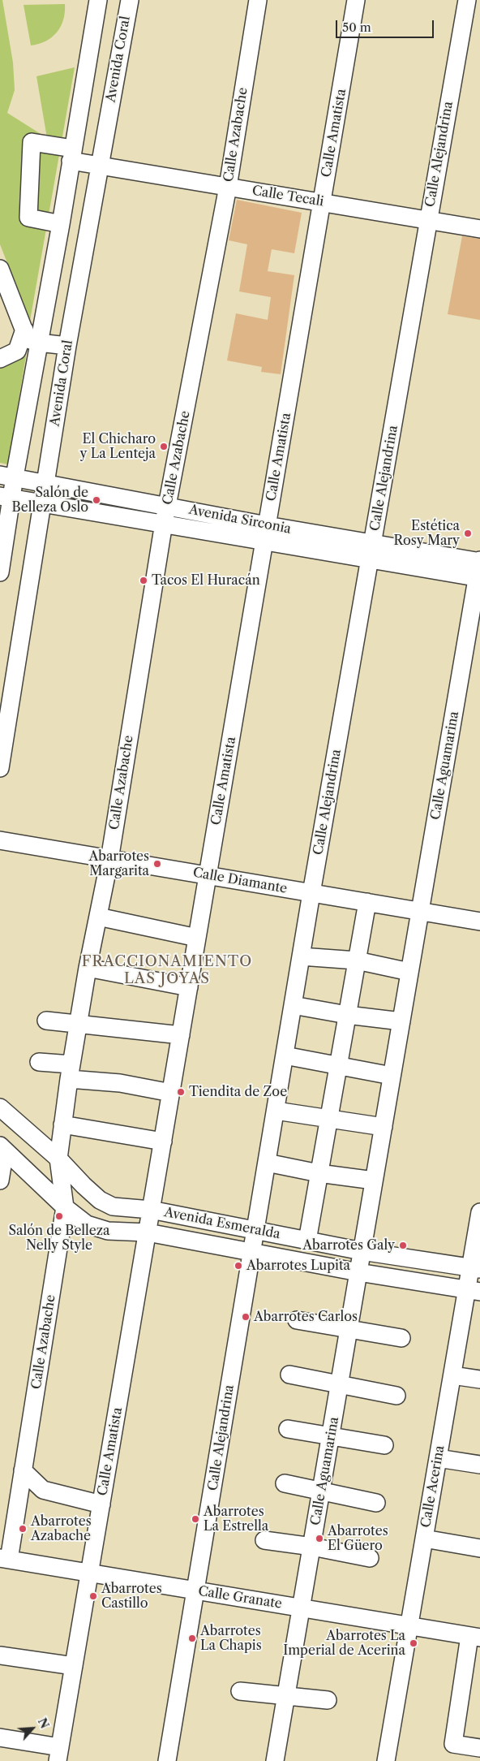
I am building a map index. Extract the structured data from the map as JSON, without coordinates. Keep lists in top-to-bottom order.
{
  "streets": {
    "street": [
      "Avenida Coral",
      "Calle Amatista",
      "Calle Azabache",
      "Calle Alejandrina",
      "Calle Tecali",
      "Avenida Sirconia",
      "Calle Aguamarina",
      "Calle Diamante",
      "Avenida Esmeralda",
      "Calle Acerina",
      "Calle Granate"
    ]
  },
  "crossings": [
    ["Avenida Coral", "Calle Tecali"],
    ["Avenida Coral", "Avenida Sirconia"],
    ["Calle Amatista", "Calle Tecali"],
    ["Calle Amatista", "Avenida Sirconia"],
    ["Calle Amatista", "Calle Diamante"],
    ["Calle Amatista", "Avenida Esmeralda"],
    ["Calle Amatista", "Calle Granate"],
    ["Calle Azabache", "Calle Tecali"],
    ["Calle Azabache", "Avenida Sirconia"],
    ["Calle Azabache", "Calle Diamante"],
    ["Calle Azabache", "Avenida Esmeralda"],
    ["Calle Azabache", "Calle Granate"],
    ["Calle Alejandrina", "Calle Tecali"],
    ["Calle Alejandrina", "Avenida Sirconia"],
    ["Calle Alejandrina", "Calle Diamante"],
    ["Calle Alejandrina", "Avenida Esmeralda"],
    ["Calle Alejandrina", "Calle Granate"],
    ["Avenida Sirconia", "Calle Aguamarina"],
    ["Calle Aguamarina", "Calle Diamante"],
    ["Calle Aguamarina", "Avenida Esmeralda"],
    ["Calle Aguamarina", "Calle Granate"],
    ["Avenida Esmeralda", "Calle Acerina"],
    ["Calle Acerina", "Calle Granate"]
  ],
  "districts": ["FRACCIONAMIENTO LAS JOYAS"],
  "places": [
    "El Chicharo y La Lenteja",
    "Salón de Belleza Oslo",
    "Estética Rosy Mary",
    "Tacos El Huracán",
    "Abarrotes Margarita",
    "Tiendita de Zoe",
    "Salón de Belleza Nelly Style",
    "Abarrotes Galy",
    "Abarrotes Lupita",
    "Abarrotes Carlos",
    "Abarrotes La Estrella",
    "Abarrotes Azabache",
    "Abarrotes El Güero",
    "Abarrotes Castillo",
    "Abarrotes La Chapis",
    "Abarrotes La Imperial de Acerina"
  ],
  "scale_bar": "50 m",
  "north": "top right"
}
